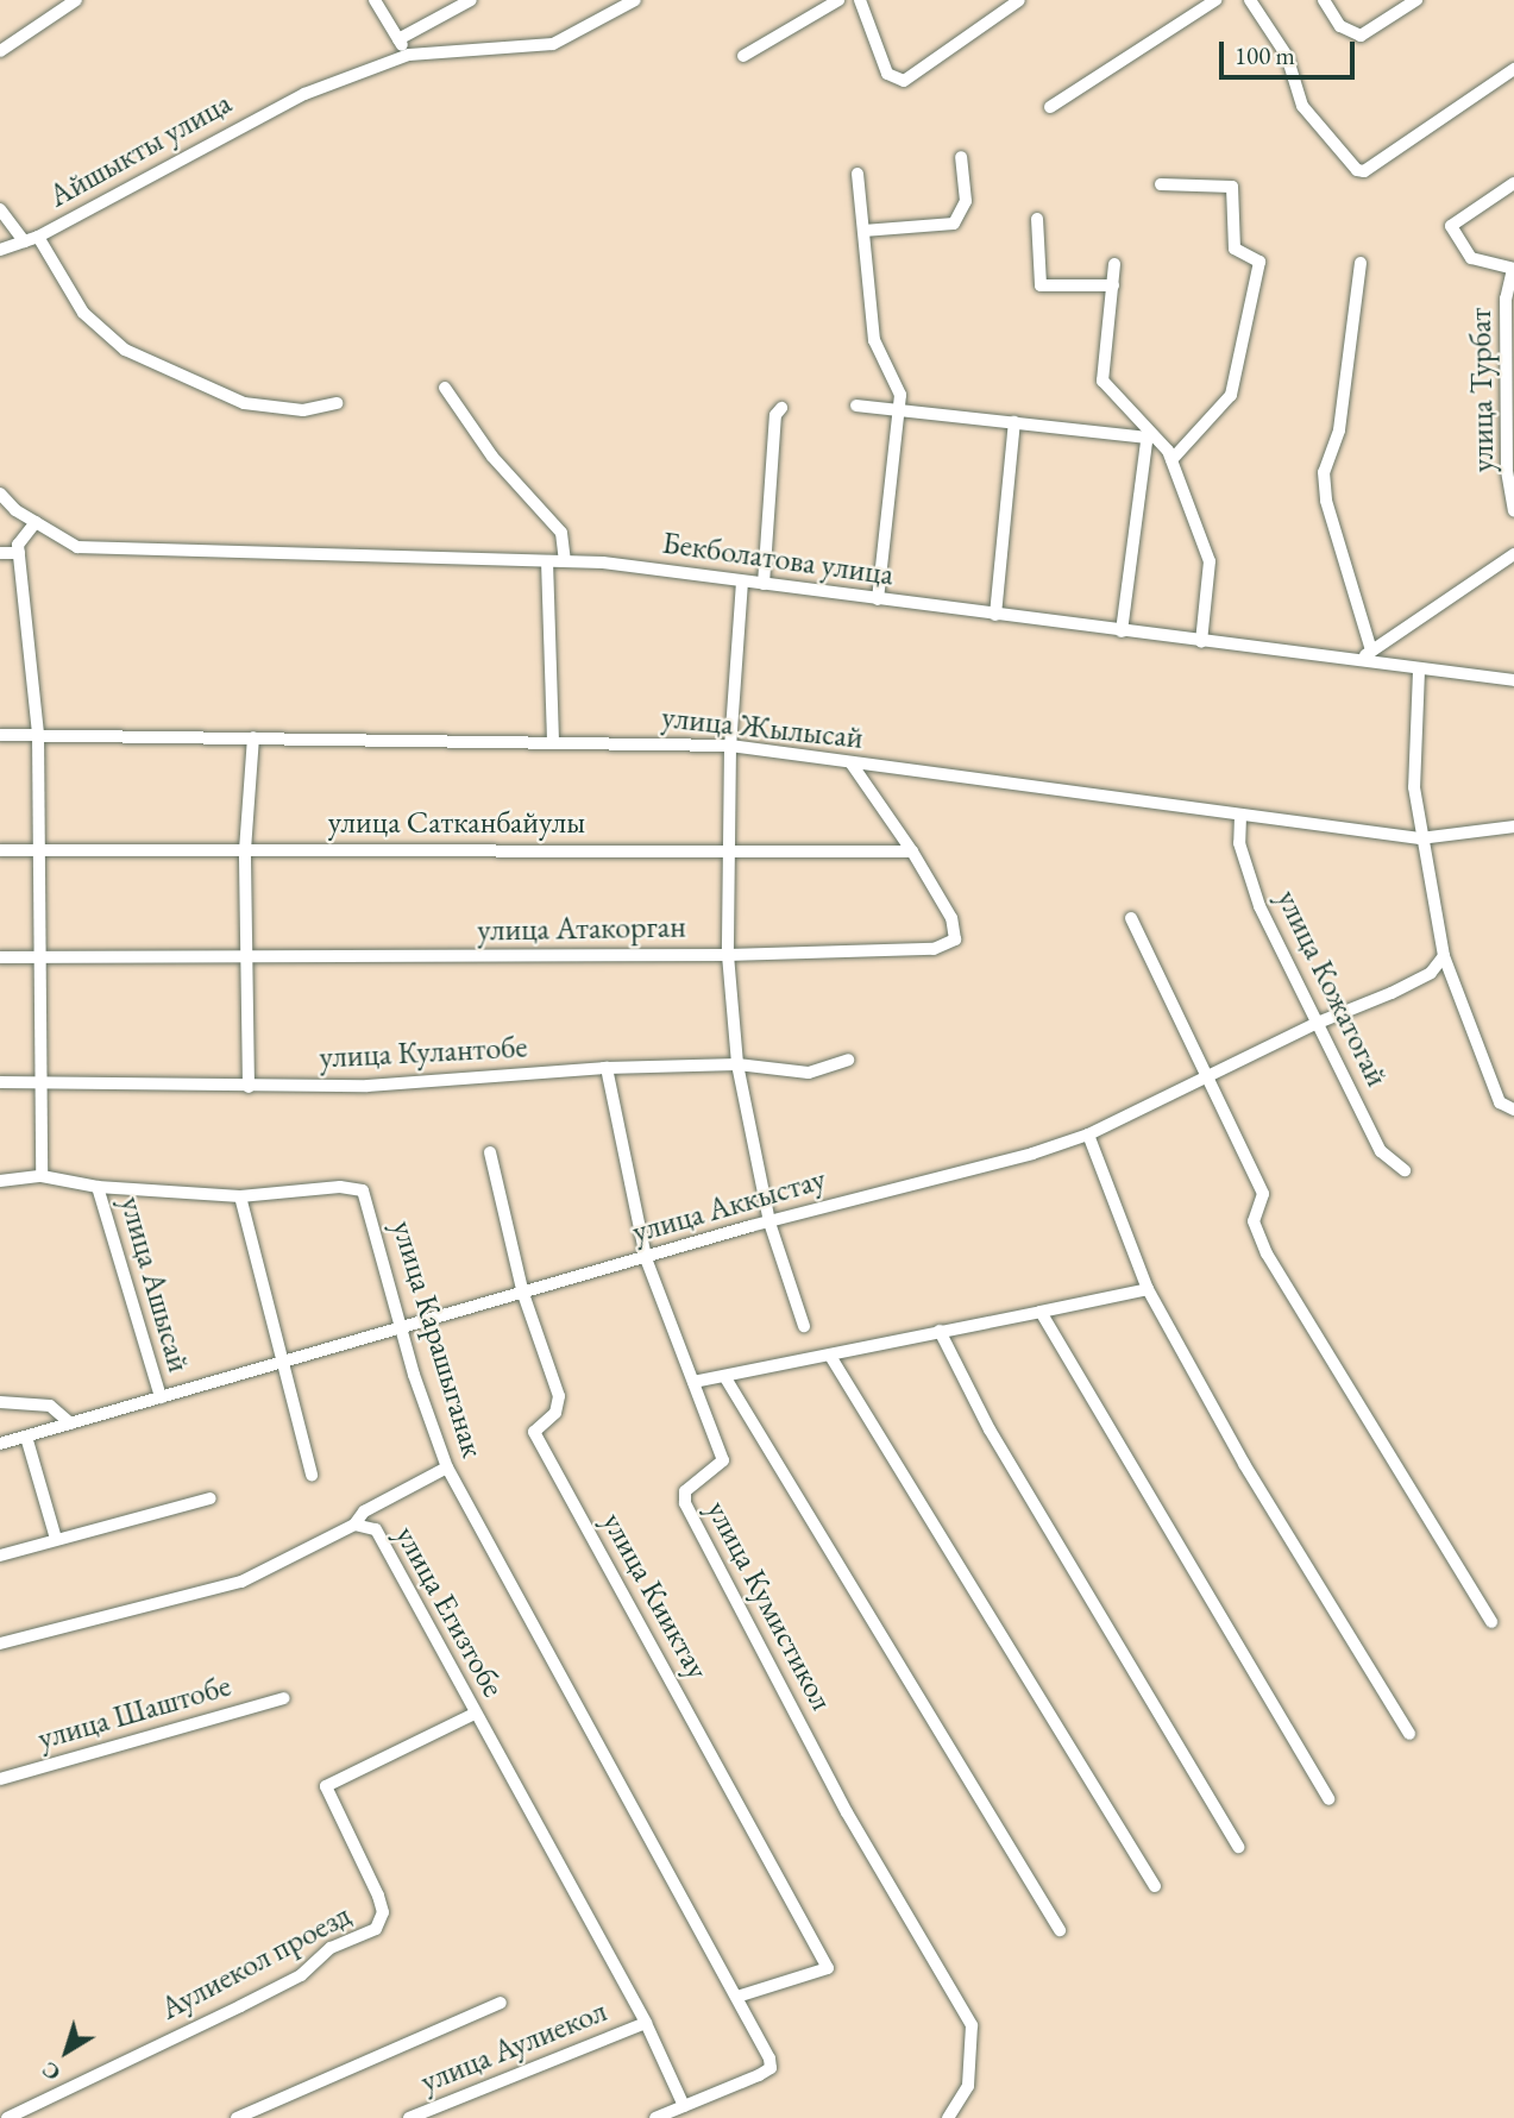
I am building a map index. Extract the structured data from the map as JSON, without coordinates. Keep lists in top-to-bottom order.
{
  "streets": {
    "street": [
      "Айшыкты улица",
      "улица Турбат",
      "Бекболатова улица",
      "улица Жылысай",
      "улица Сатканбайулы",
      "улица Атакорган",
      "улица Кожатогай",
      "улица Кулантобе",
      "улица Аккыстау",
      "улица Ашысай",
      "улица Карашыганак",
      "улица Кииктау",
      "улица Кумистикол",
      "улица Егизтобе",
      "улица Шаштобе",
      "Аулиекол проезд",
      "улица Аулиекол"
    ]
  },
  "crossings": [
    ["улица Жылысай", "улица Атакорган"],
    ["улица Жылысай", "улица Кожатогай"],
    ["улица Сатканбайулы", "улица Атакорган"],
    ["улица Кожатогай", "улица Аккыстау"],
    ["улица Кулантобе", "улица Кумистикол"],
    ["улица Аккыстау", "улица Ашысай"],
    ["улица Аккыстау", "улица Карашыганак"],
    ["улица Аккыстау", "улица Кииктау"],
    ["улица Аккыстау", "улица Кумистикол"],
    ["улица Ашысай", "улица Карашыганак"],
    ["улица Карашыганак", "улица Кииктау"],
    ["улица Карашыганак", "улица Аулиекол"],
    ["улица Егизтобе", "Аулиекол проезд"],
    ["улица Егизтобе", "улица Аулиекол"]
  ],
  "scale_bar": "100 m",
  "north": "bottom left"
}
